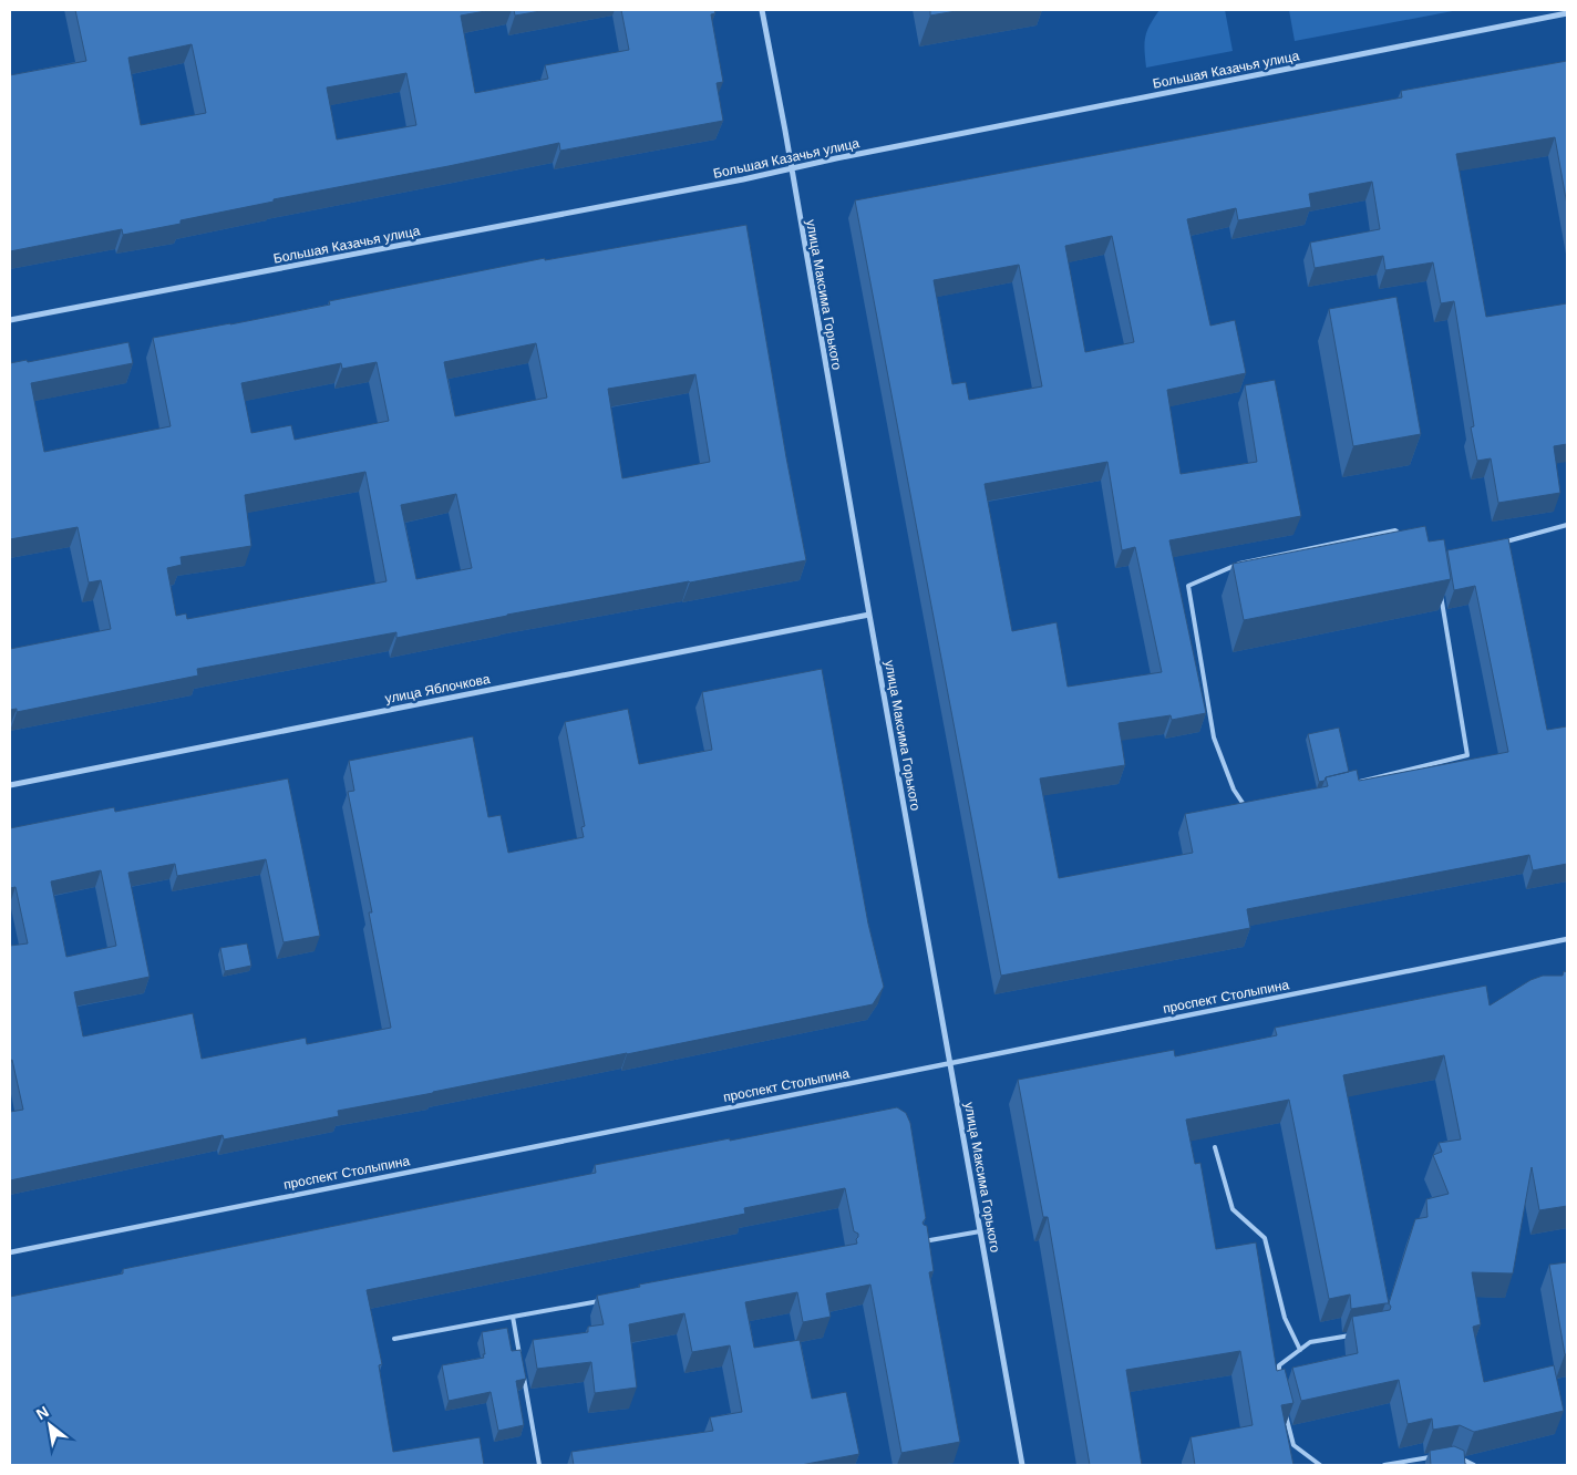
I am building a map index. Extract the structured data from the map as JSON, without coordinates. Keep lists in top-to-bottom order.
{
  "streets": {
    "street": [
      "Большая Казачья улица",
      "улица Максима Горького",
      "улица Яблочкова",
      "проспект Столыпина"
    ]
  },
  "crossings": [
    ["Большая Казачья улица", "улица Максима Горького"],
    ["улица Максима Горького", "улица Яблочкова"],
    ["улица Максима Горького", "проспект Столыпина"]
  ],
  "north": "top left"
}
